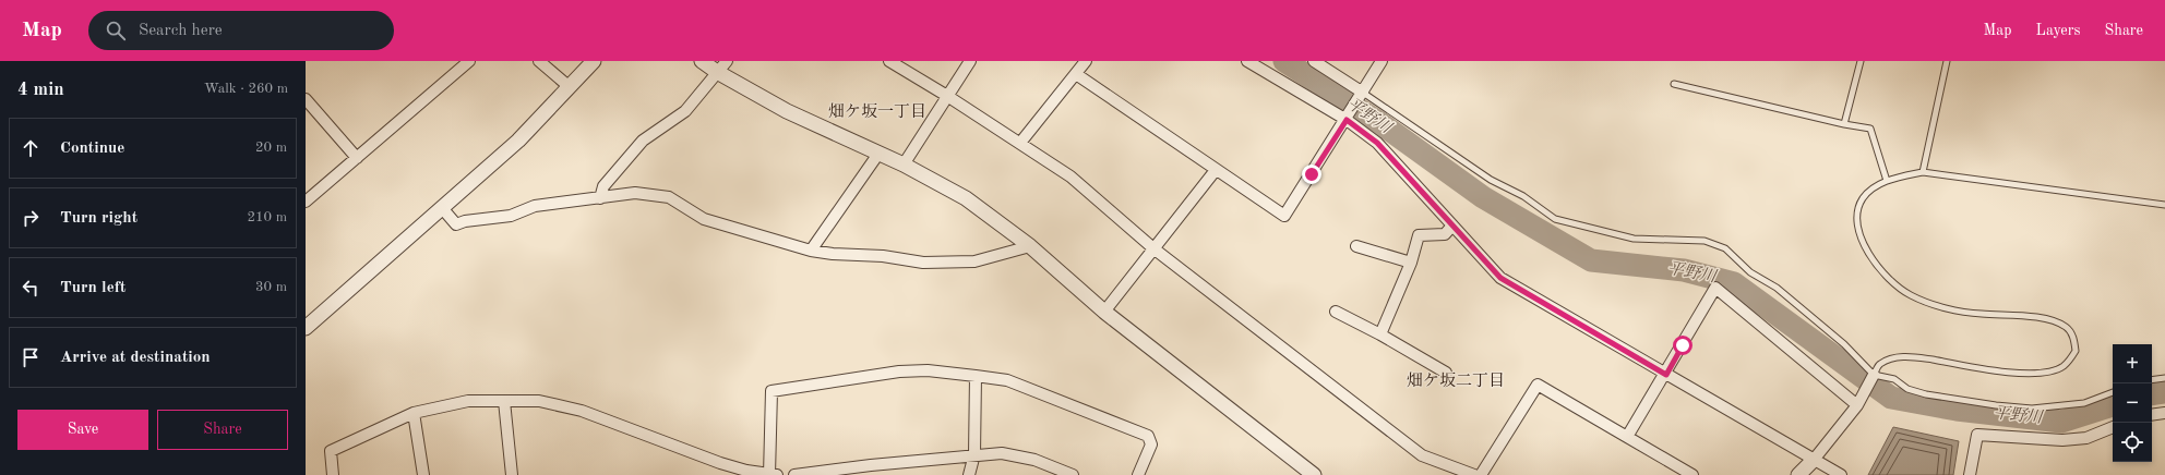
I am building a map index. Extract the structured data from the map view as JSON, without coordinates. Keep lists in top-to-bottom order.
{
  "districts": ["畑ケ坂一丁目", "畑ケ坂二丁目"],
  "water": ["平野川"],
  "page": {
    "header": "Map",
    "search": "Search here",
    "nav": ["Map", "Layers", "Share"],
    "heading": ["4 min", "Walk · 260 m"],
    "list": [
      ["Continue", "20 m"],
      ["Turn right", "210 m"],
      ["Turn left", "30 m"],
      "Arrive at destination"
    ],
    "map_buttons": ["+", "−"],
    "buttons": ["Save", "Share"]
  }
}
